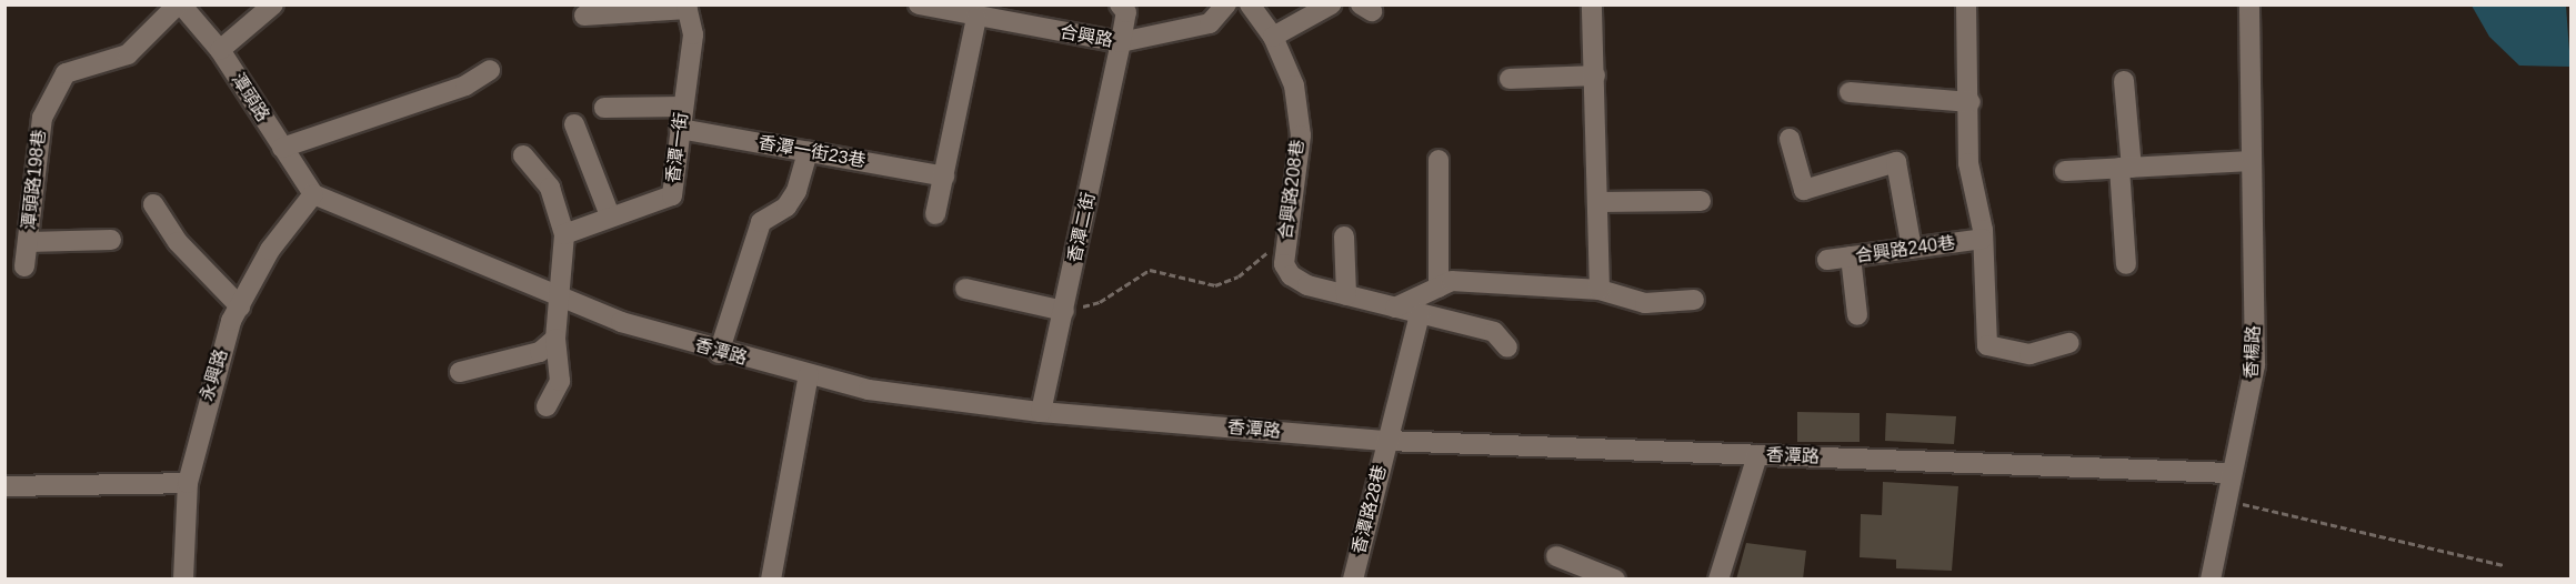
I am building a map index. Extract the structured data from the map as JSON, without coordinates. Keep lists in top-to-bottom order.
{
  "streets": {
    "street": [
      "合興路",
      "潭頭路",
      "香潭一街",
      "香潭一街23巷",
      "潭頭路198巷",
      "合興路208巷",
      "香潭二街",
      "合興路240巷",
      "香潭路",
      "香楊路",
      "永興路",
      "香潭路28巷"
    ]
  },
  "crossings": [
    ["合興路", "香潭二街"],
    ["潭頭路", "潭頭路198巷"],
    ["潭頭路", "香潭路"],
    ["潭頭路", "永興路"],
    ["香潭一街", "香潭一街23巷"],
    ["合興路208巷", "香潭路28巷"],
    ["香潭二街", "香潭路"],
    ["香潭路", "香楊路"],
    ["香潭路", "永興路"],
    ["香潭路", "香潭路28巷"]
  ]
}
